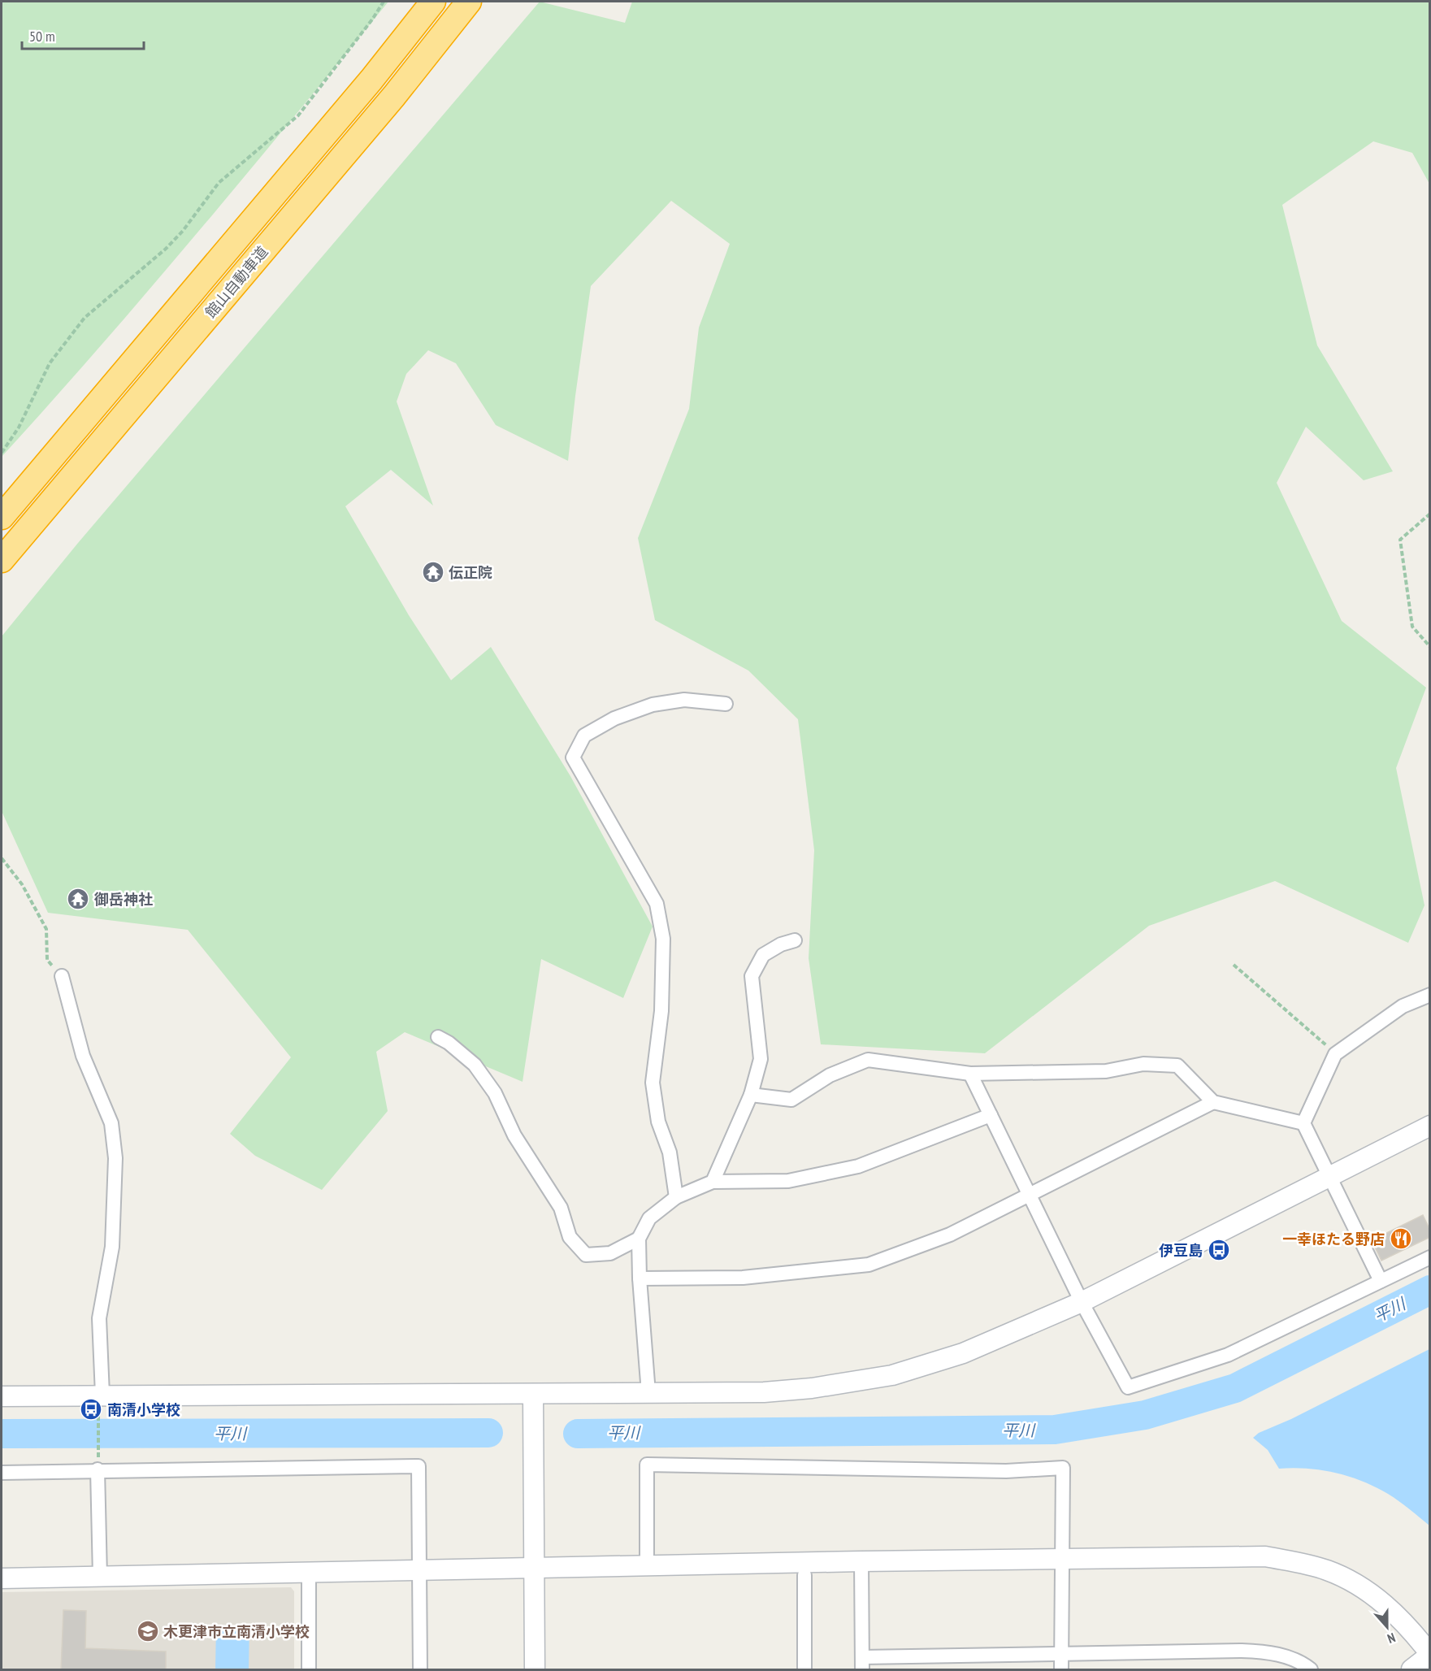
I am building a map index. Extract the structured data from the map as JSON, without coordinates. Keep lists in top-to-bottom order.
{
  "streets": {
    "highway": ["館山自動車道"]
  },
  "water": ["平川"],
  "places": {
    "temple": ["伝正院", "御岳神社"],
    "restaurant": ["一幸ほたる野店"],
    "bus stop": ["伊豆島", "南清小学校"],
    "school or university": ["木更津市立南清小学校"]
  },
  "scale_bar": "50 m",
  "north": "bottom"
}
